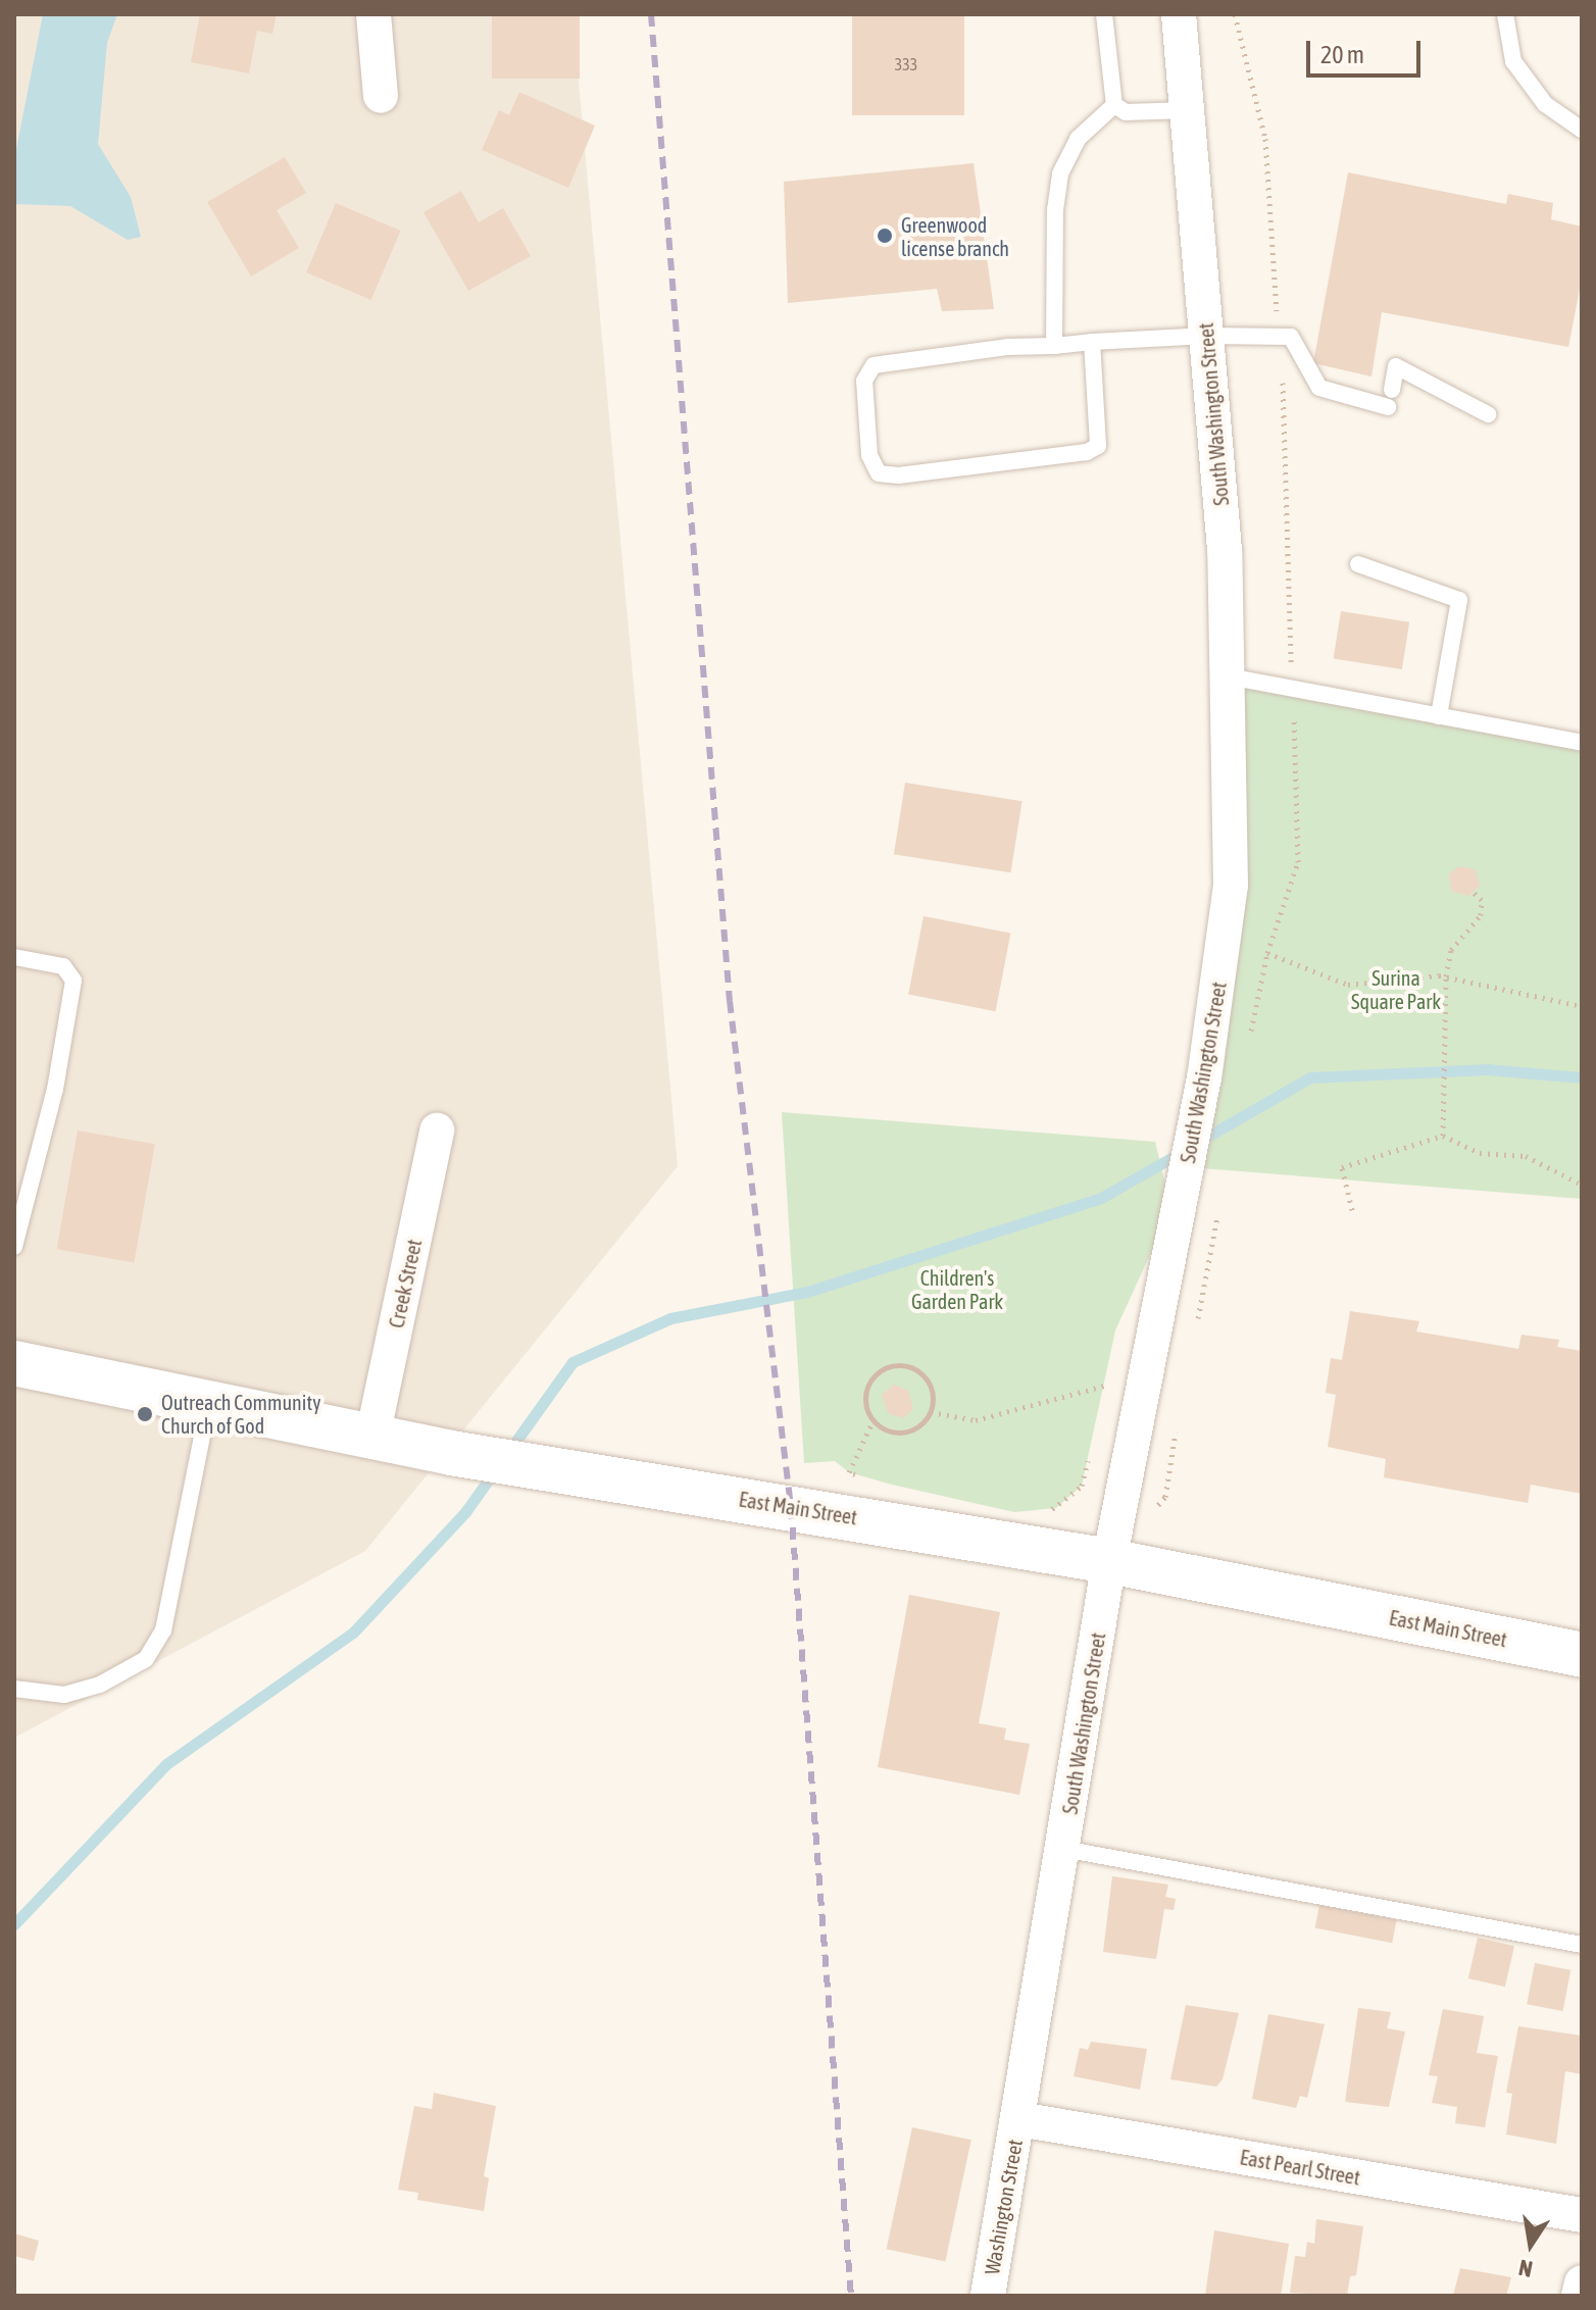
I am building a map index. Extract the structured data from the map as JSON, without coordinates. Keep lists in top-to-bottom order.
{
  "streets": {
    "main road": ["East Main Street"],
    "street": [
      "South Washington Street",
      "Creek Street",
      "East Pearl Street",
      "Washington Street"
    ]
  },
  "crossings": [
    ["South Washington Street", "East Main Street"],
    ["South Washington Street", "East Pearl Street"],
    ["South Washington Street", "Washington Street"],
    ["Creek Street", "East Main Street"],
    ["East Pearl Street", "Washington Street"]
  ],
  "parks": ["Surina Square Park", "Children's Garden Park"],
  "places": ["Greenwood license branch", "Outreach Community Church of God"],
  "house_numbers": ["333"],
  "scale_bar": "20 m",
  "north": "bottom"
}
